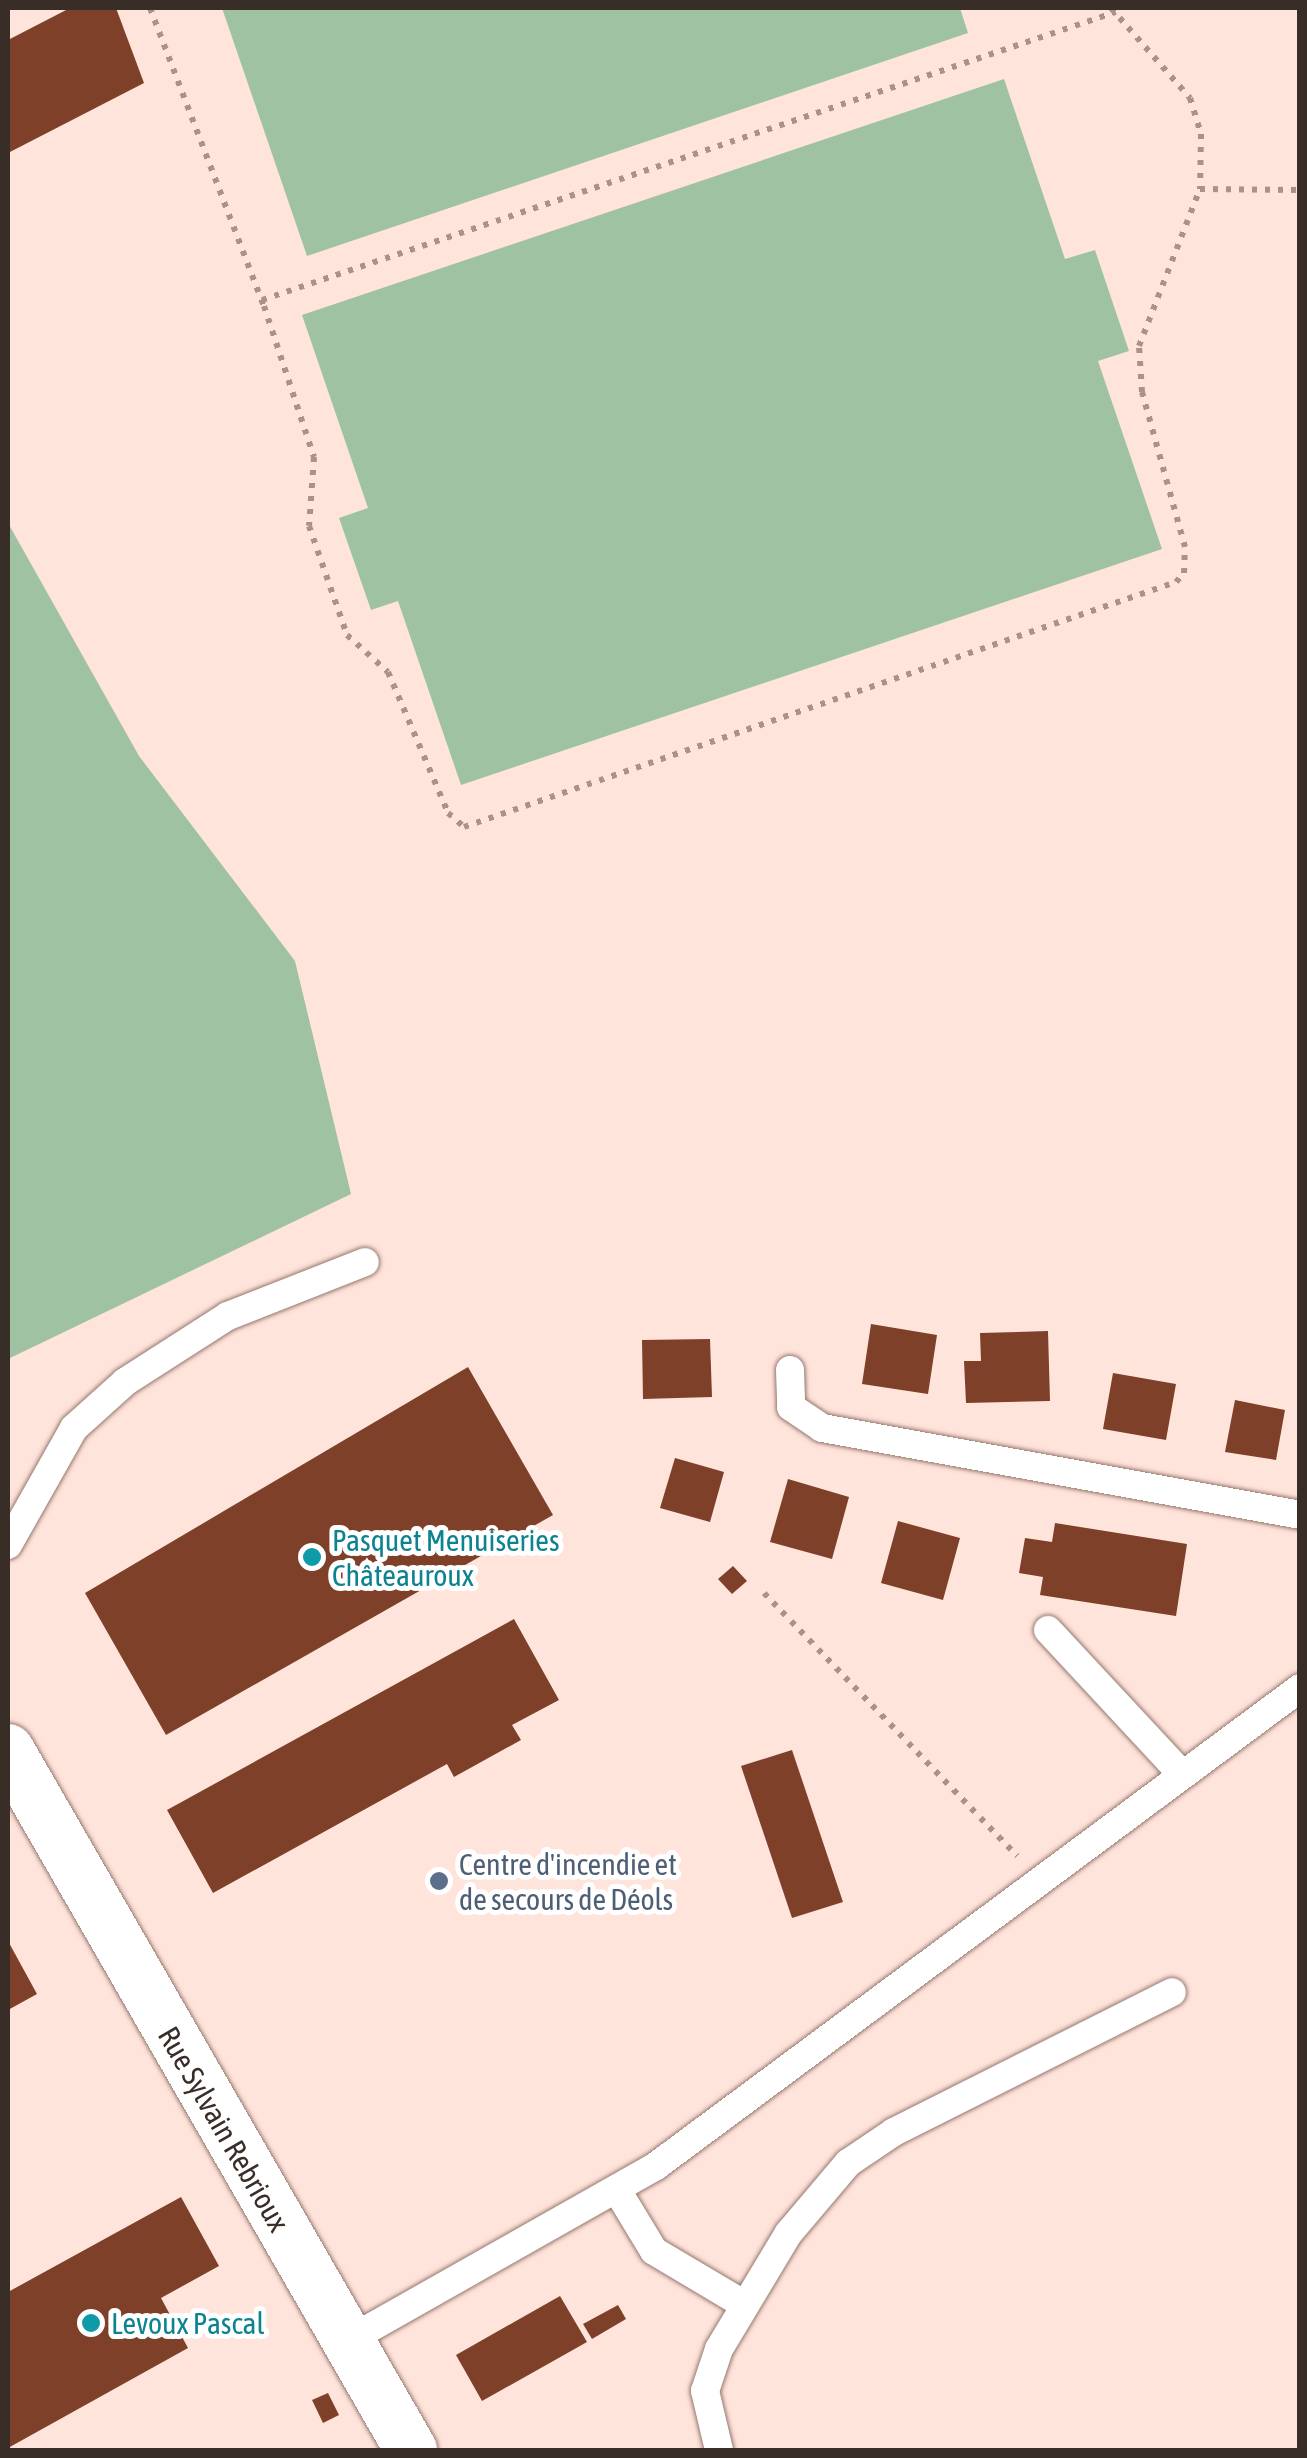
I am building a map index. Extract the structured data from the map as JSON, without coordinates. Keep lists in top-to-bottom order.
{
  "streets": {
    "street": ["Rue Sylvain Rebrioux"]
  },
  "places": ["Pasquet Menuiseries Châteauroux", "Centre d'incendie et de secours de Déols", "Levoux Pascal"]
}
